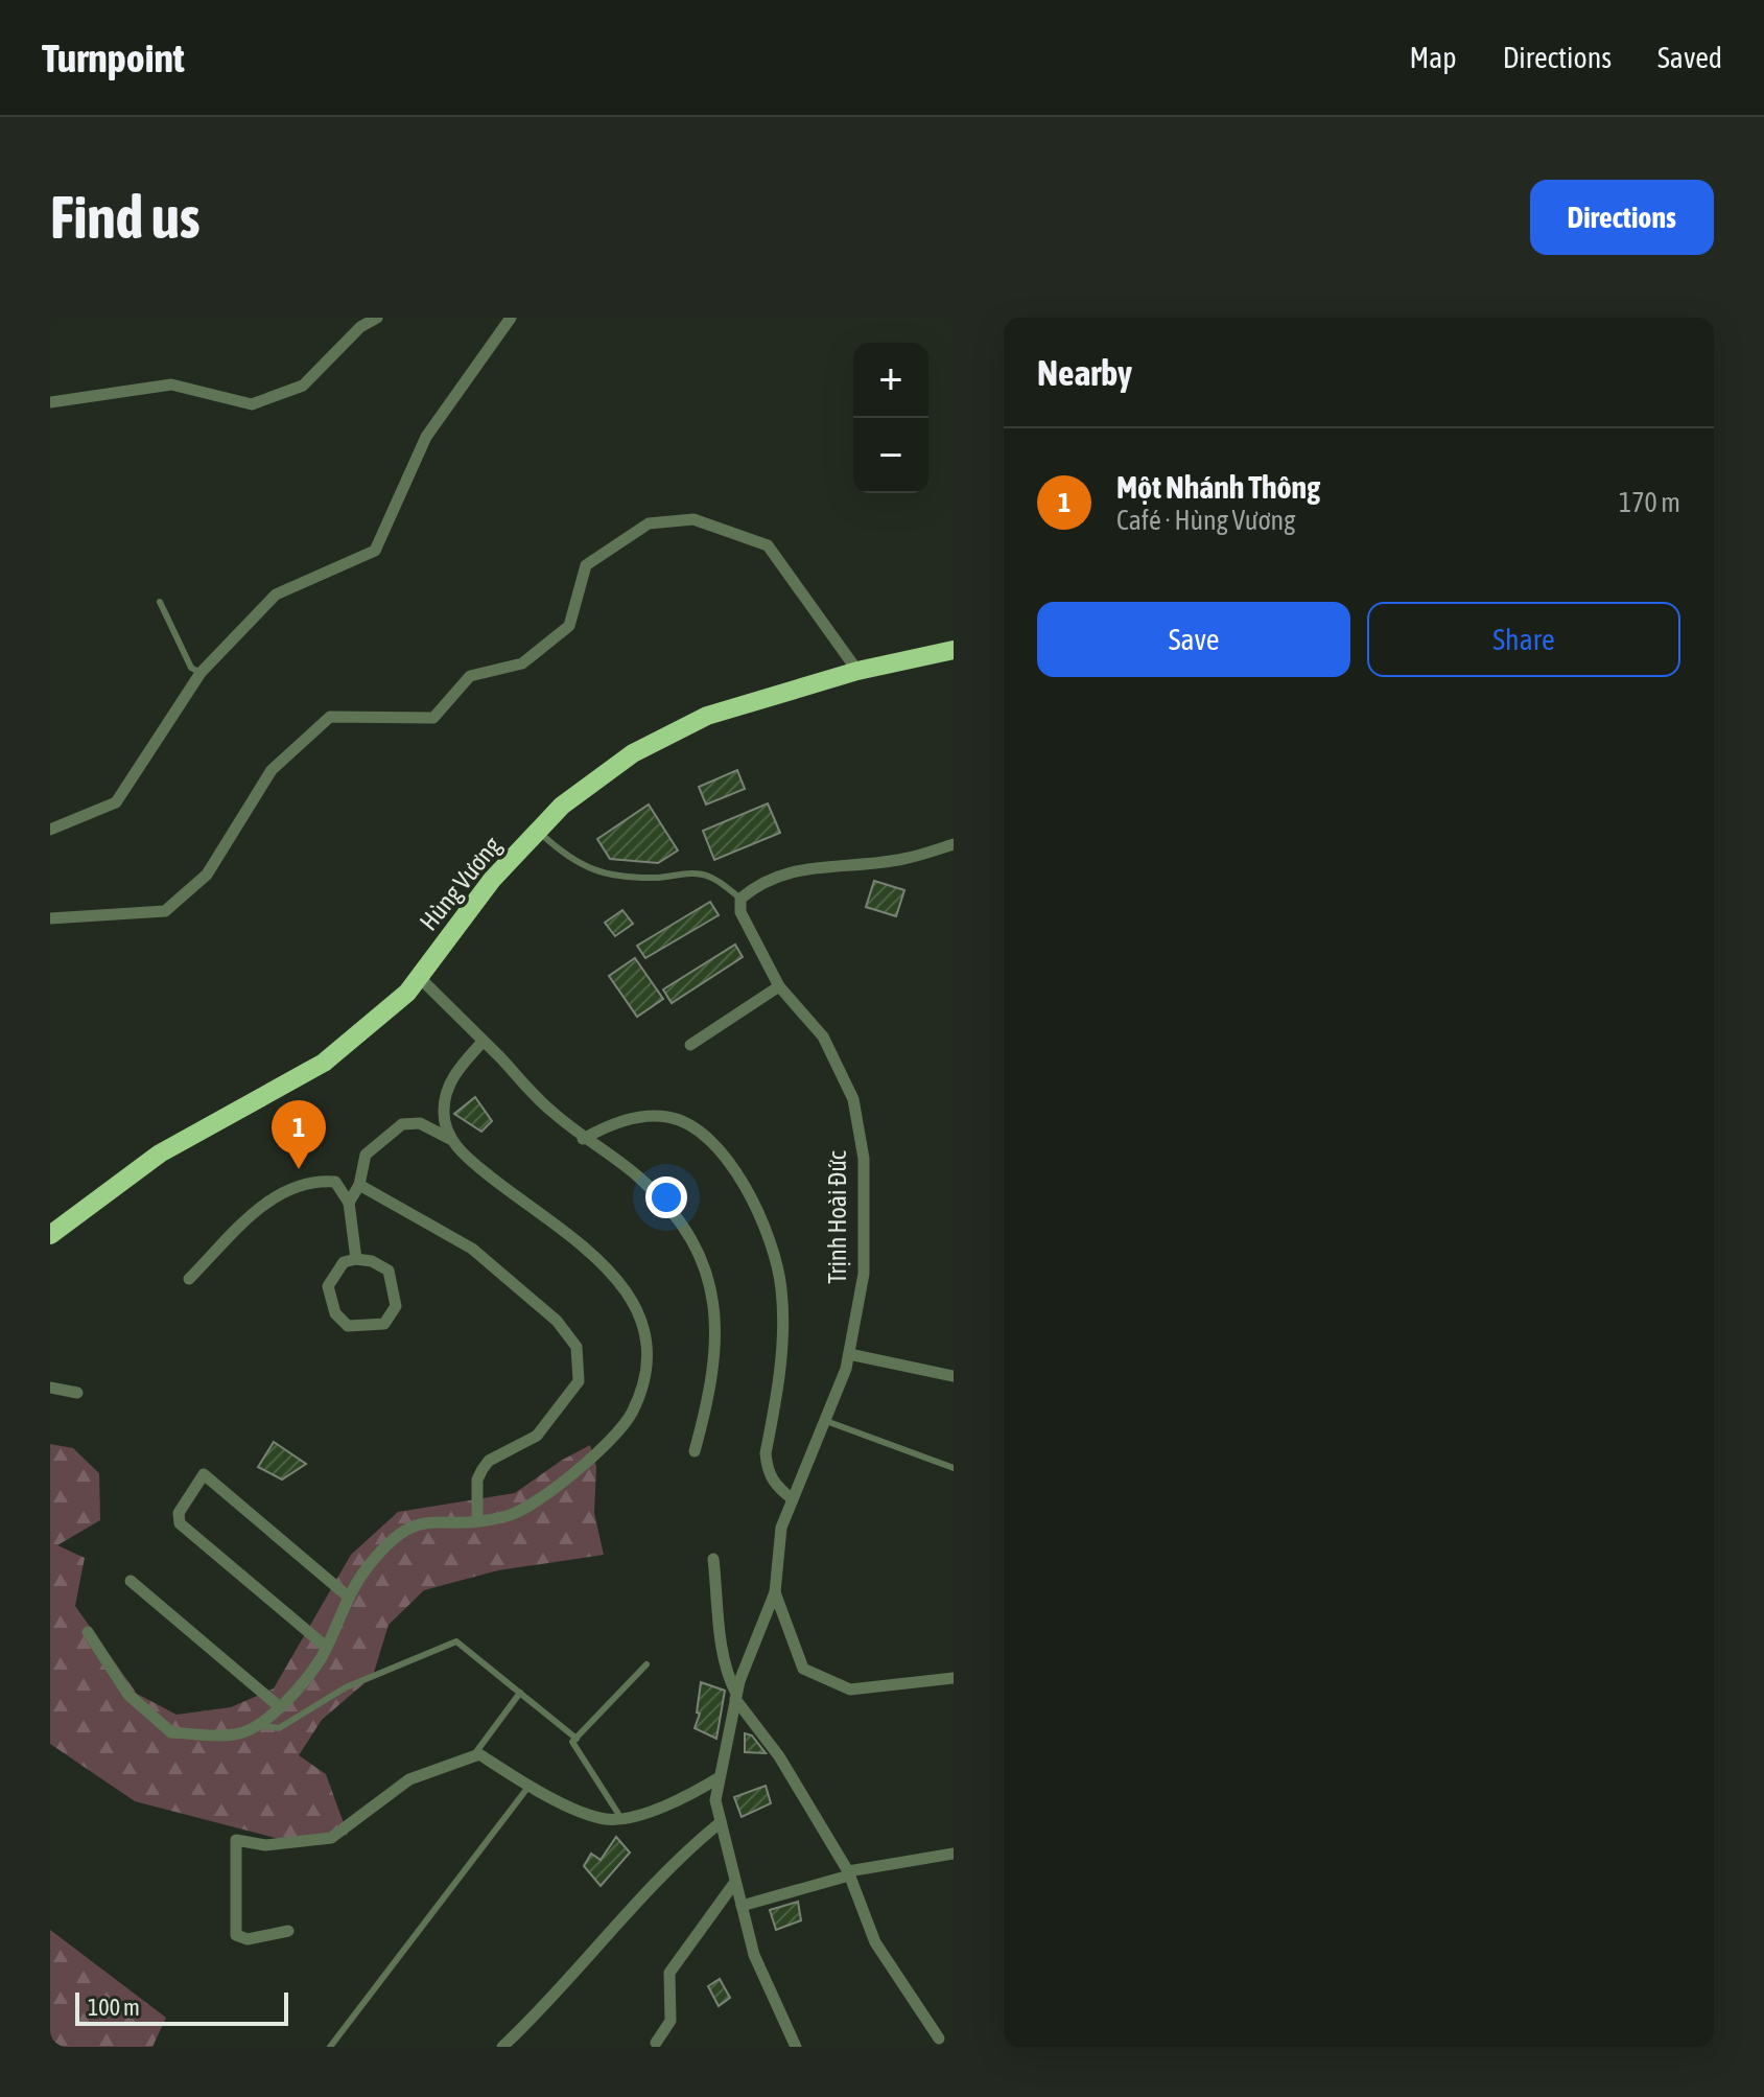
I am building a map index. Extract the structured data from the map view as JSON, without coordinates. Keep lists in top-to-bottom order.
{
  "streets": {
    "highway": ["Hùng Vương"],
    "street": ["Trịnh Hoài Đức"]
  },
  "scale_bar": "100 m",
  "page": {
    "header": "Turnpoint",
    "nav": ["Map", "Directions", "Saved"],
    "buttons": [
      "Directions",
      ["Save", "Share"]
    ],
    "title": "Find us",
    "heading": "Nearby",
    "map_buttons": ["+", "−"],
    "list": [
      {
        "mark": "1",
        "name": "Một Nhánh Thông",
        "note": "Café · Hùng Vương",
        "value": "170 m"
      }
    ],
    "pins": "1",
    "scale": "100 m"
  }
}
